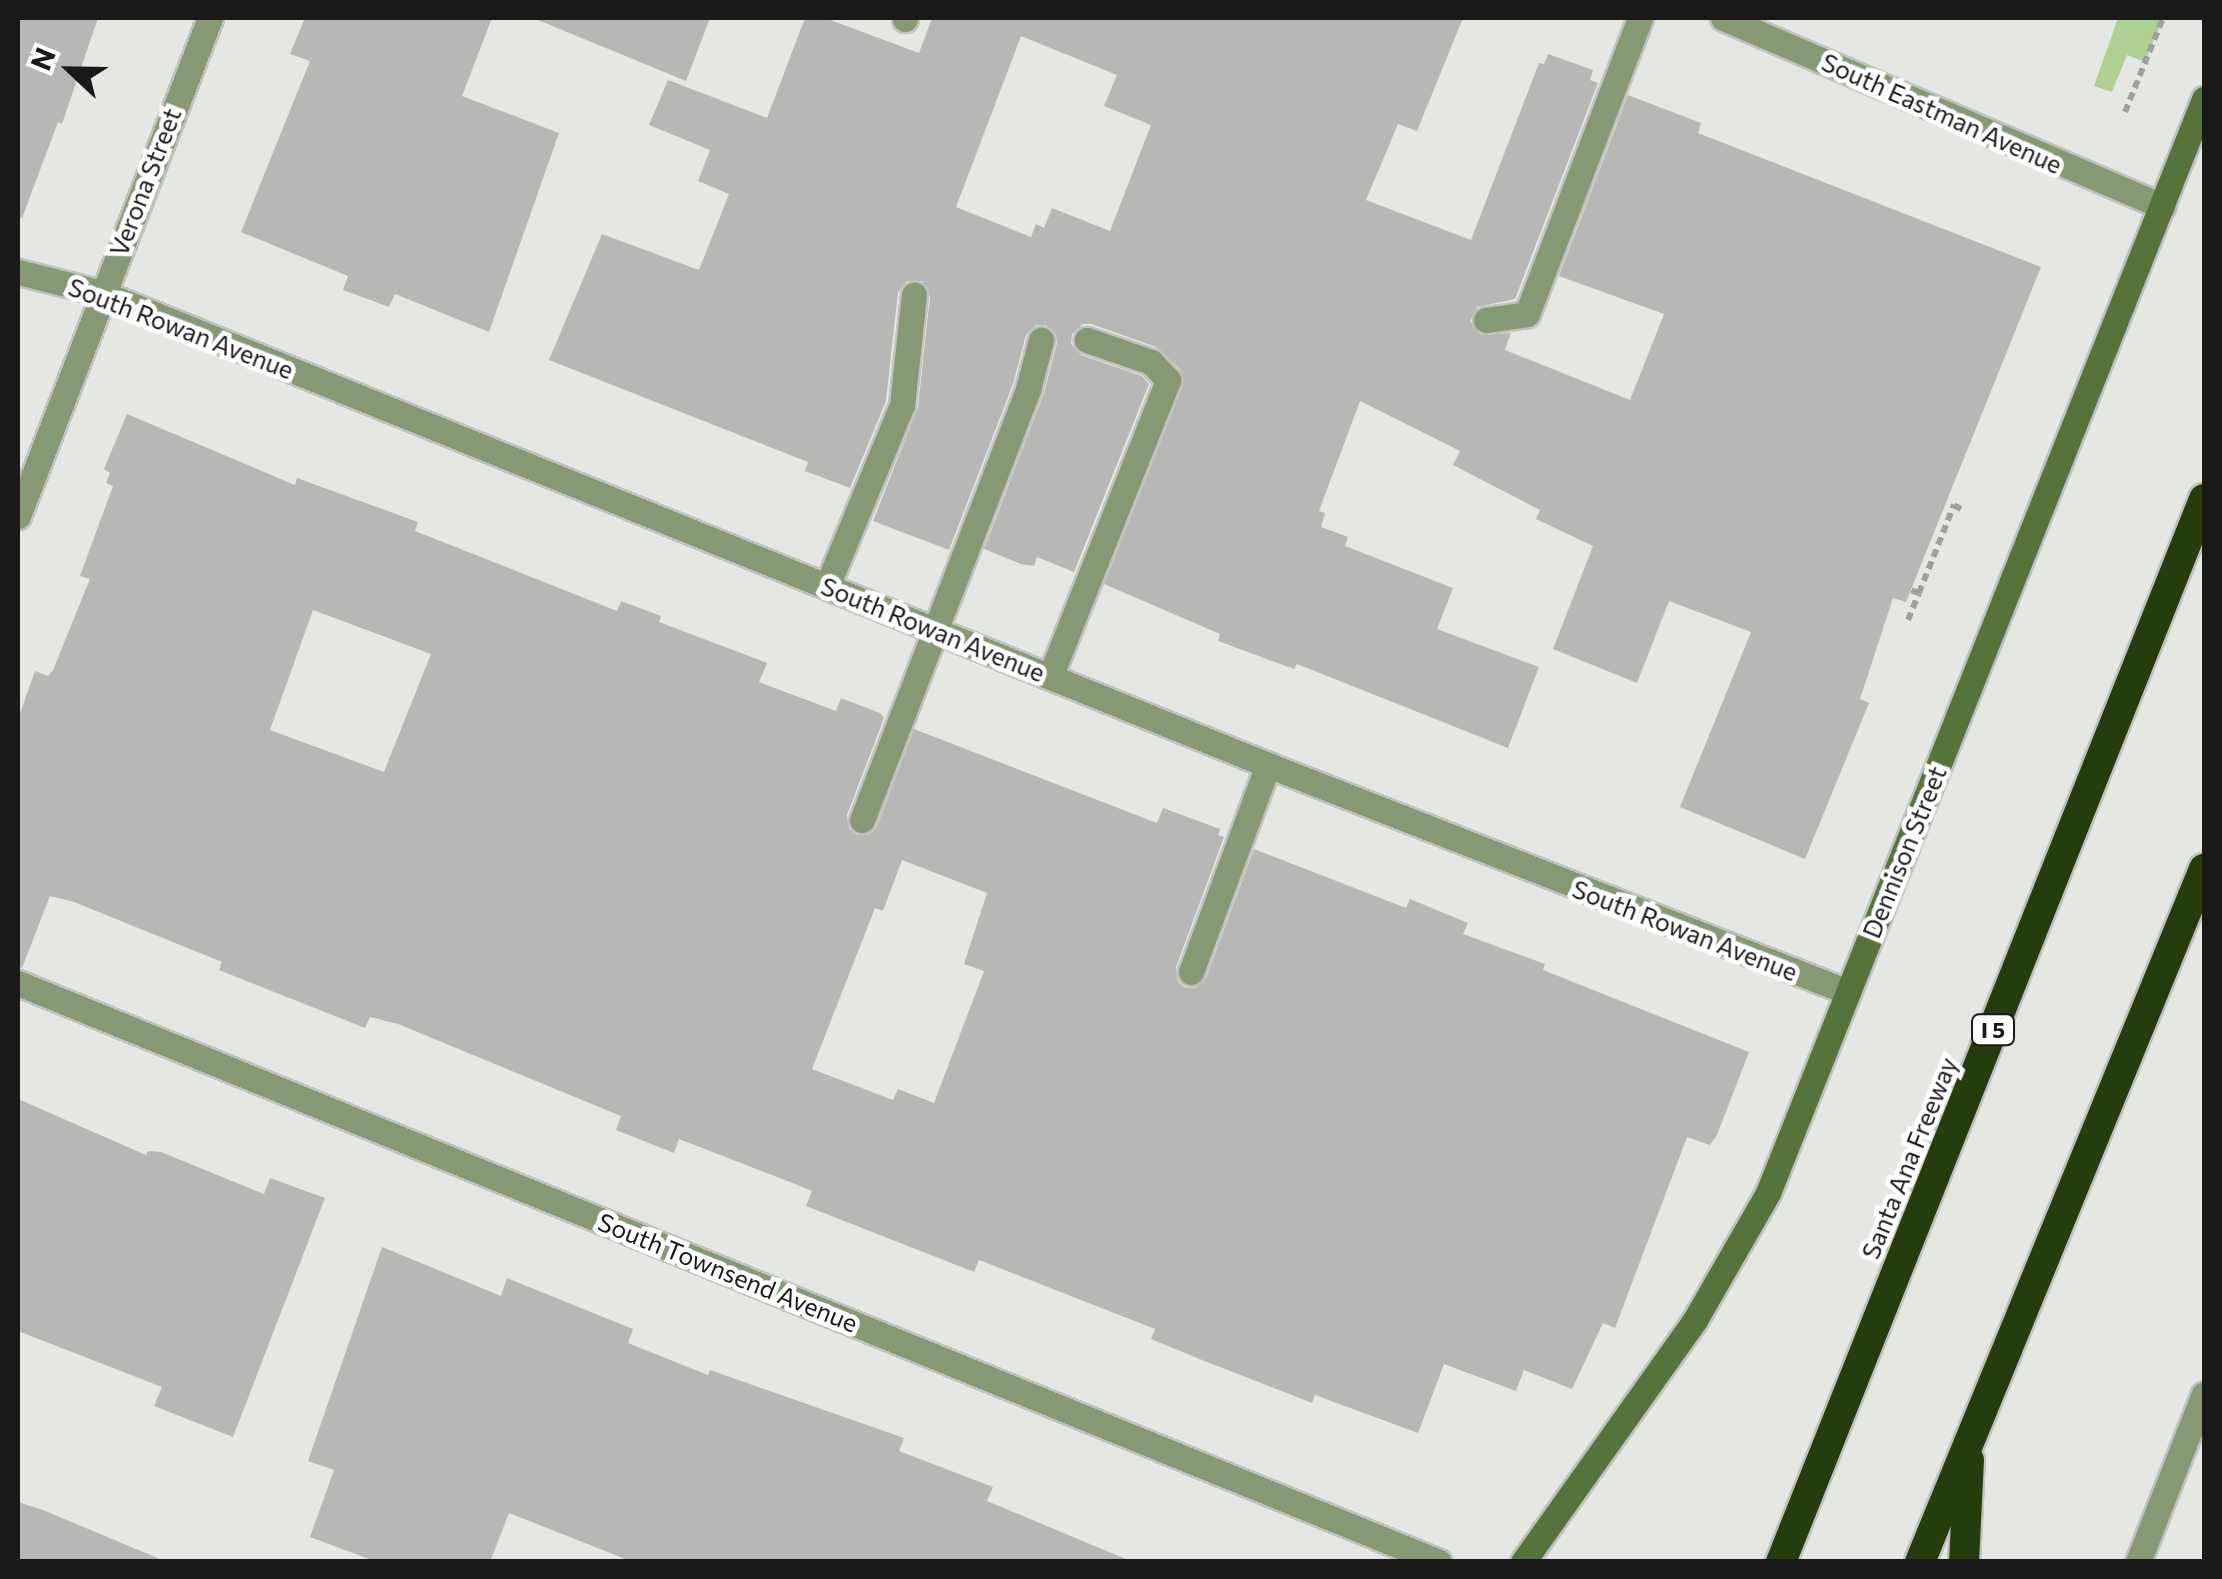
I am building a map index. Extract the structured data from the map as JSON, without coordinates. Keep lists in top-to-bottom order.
{
  "streets": {
    "highway": ["I 5", "Santa Ana Freeway"],
    "street": [
      "South Eastman Avenue",
      "Verona Street",
      "South Rowan Avenue",
      "Dennison Street",
      "South Townsend Avenue"
    ]
  },
  "crossings": [
    ["South Eastman Avenue", "Dennison Street"],
    ["Verona Street", "South Rowan Avenue"],
    ["South Rowan Avenue", "Dennison Street"]
  ],
  "north": "left"
}
